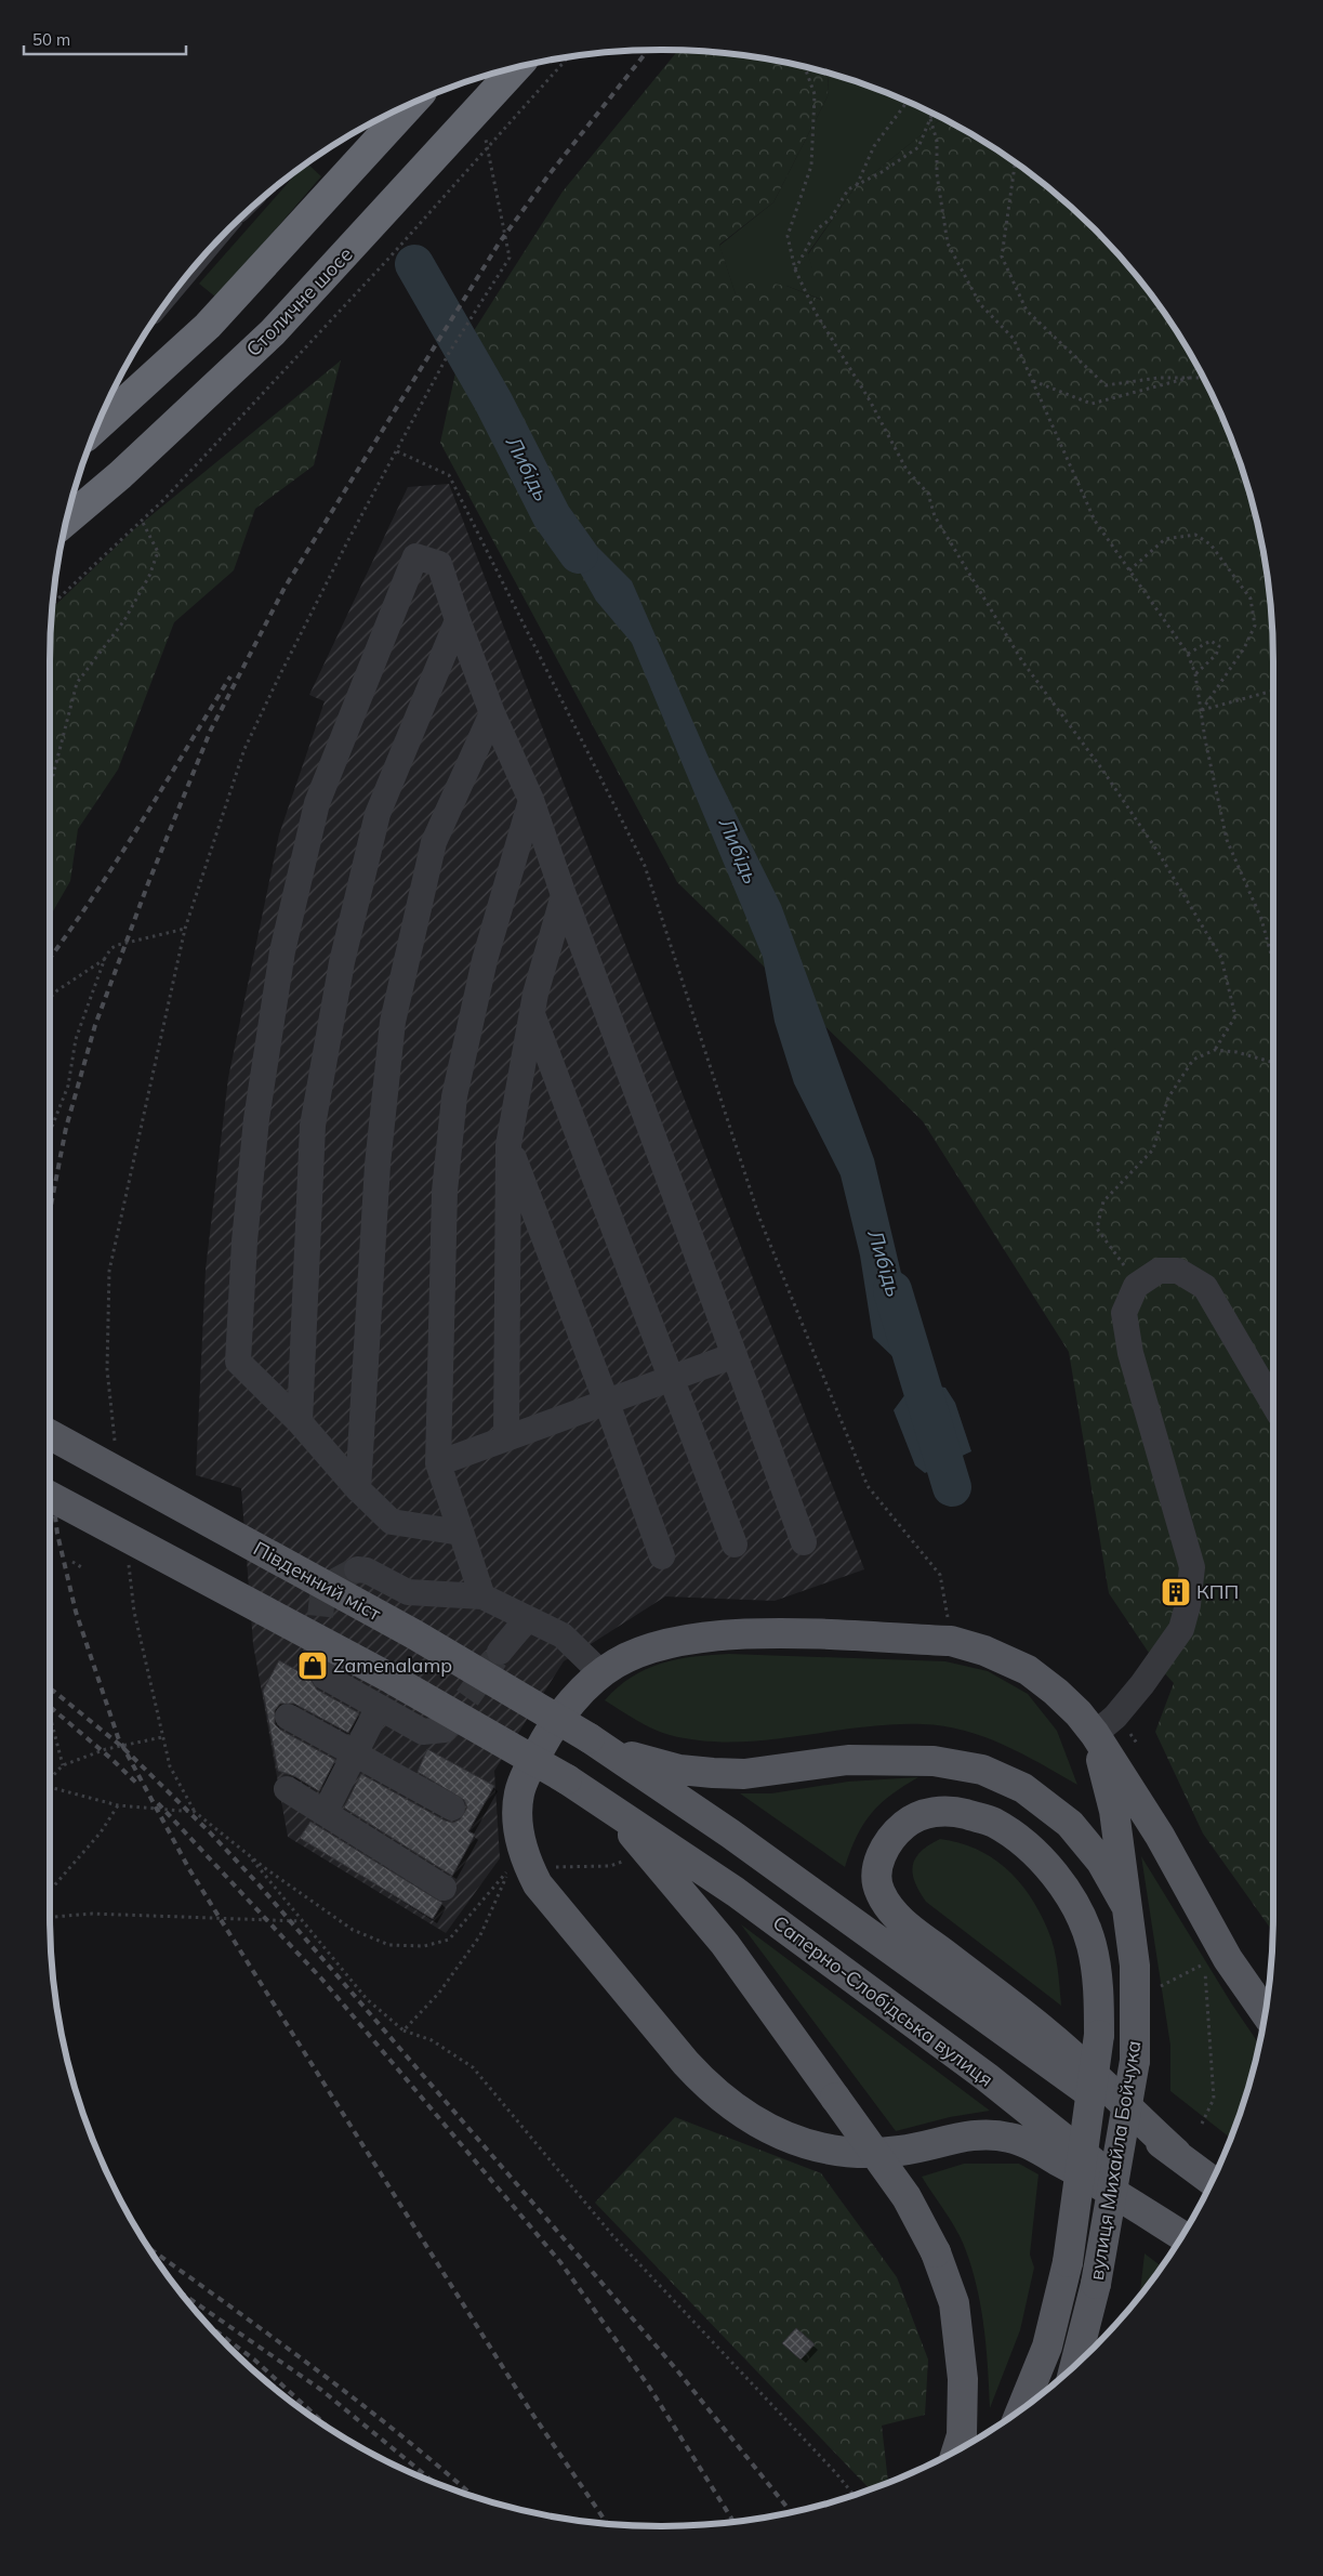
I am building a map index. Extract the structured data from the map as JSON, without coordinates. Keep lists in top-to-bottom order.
{
  "streets": {
    "highway": ["Столичне шосе"],
    "main road": ["Південний міст", "Саперно-Слобідська вулиця", "вулиця Михайла Бойчука"]
  },
  "water": ["Либідь"],
  "places": {
    "building": ["КПП"],
    "shop": ["Zamenalamp"]
  },
  "scale_bar": "50 m"
}
